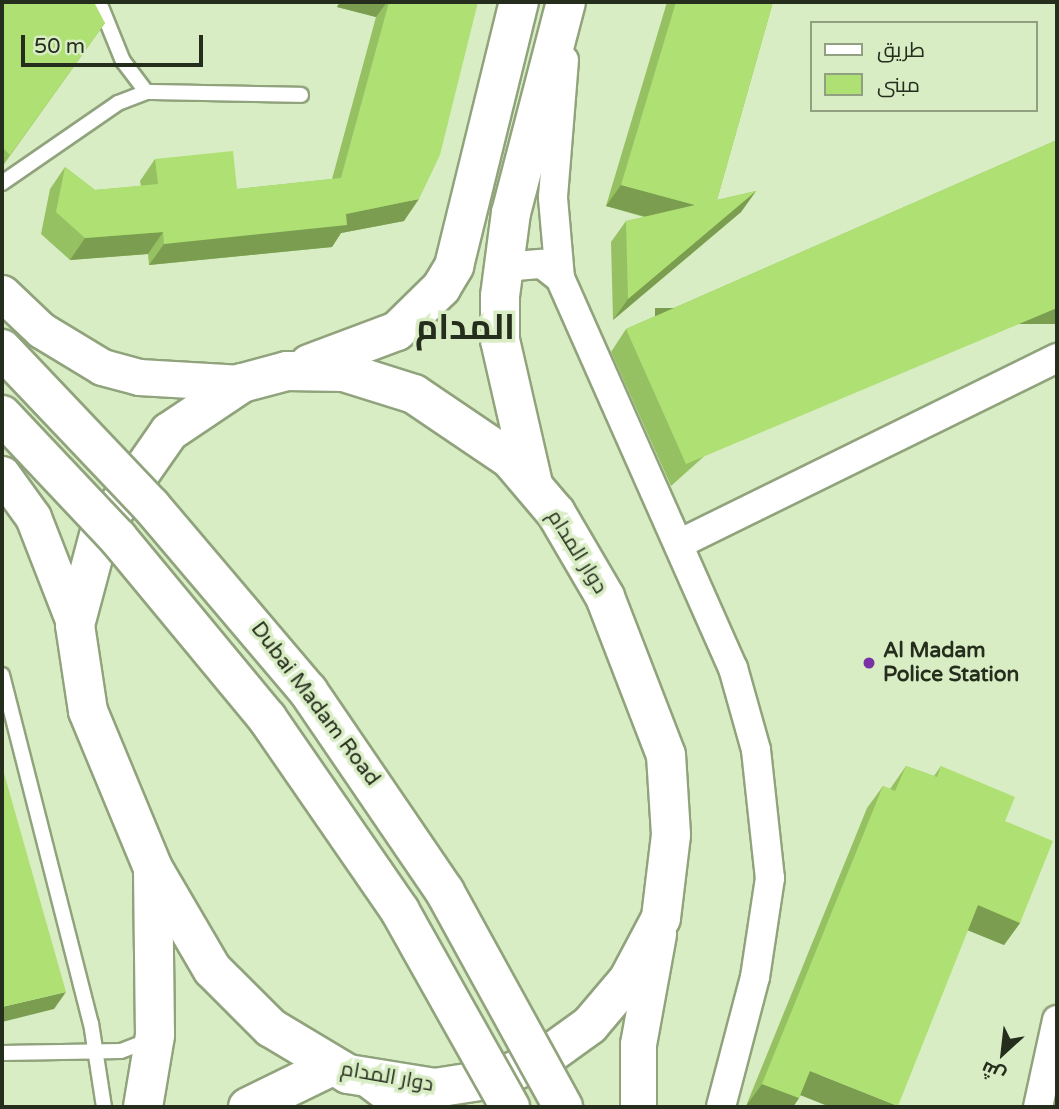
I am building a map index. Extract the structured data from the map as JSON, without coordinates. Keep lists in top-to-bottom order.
{
  "streets": {
    "highway": ["دوار المدام", "Dubai Madam Road"]
  },
  "districts": ["المدام"],
  "places": ["Al Madam Police Station"],
  "legend": ["طريق", "مبنى"],
  "scale_bar": "50 m",
  "north": "bottom left"
}
